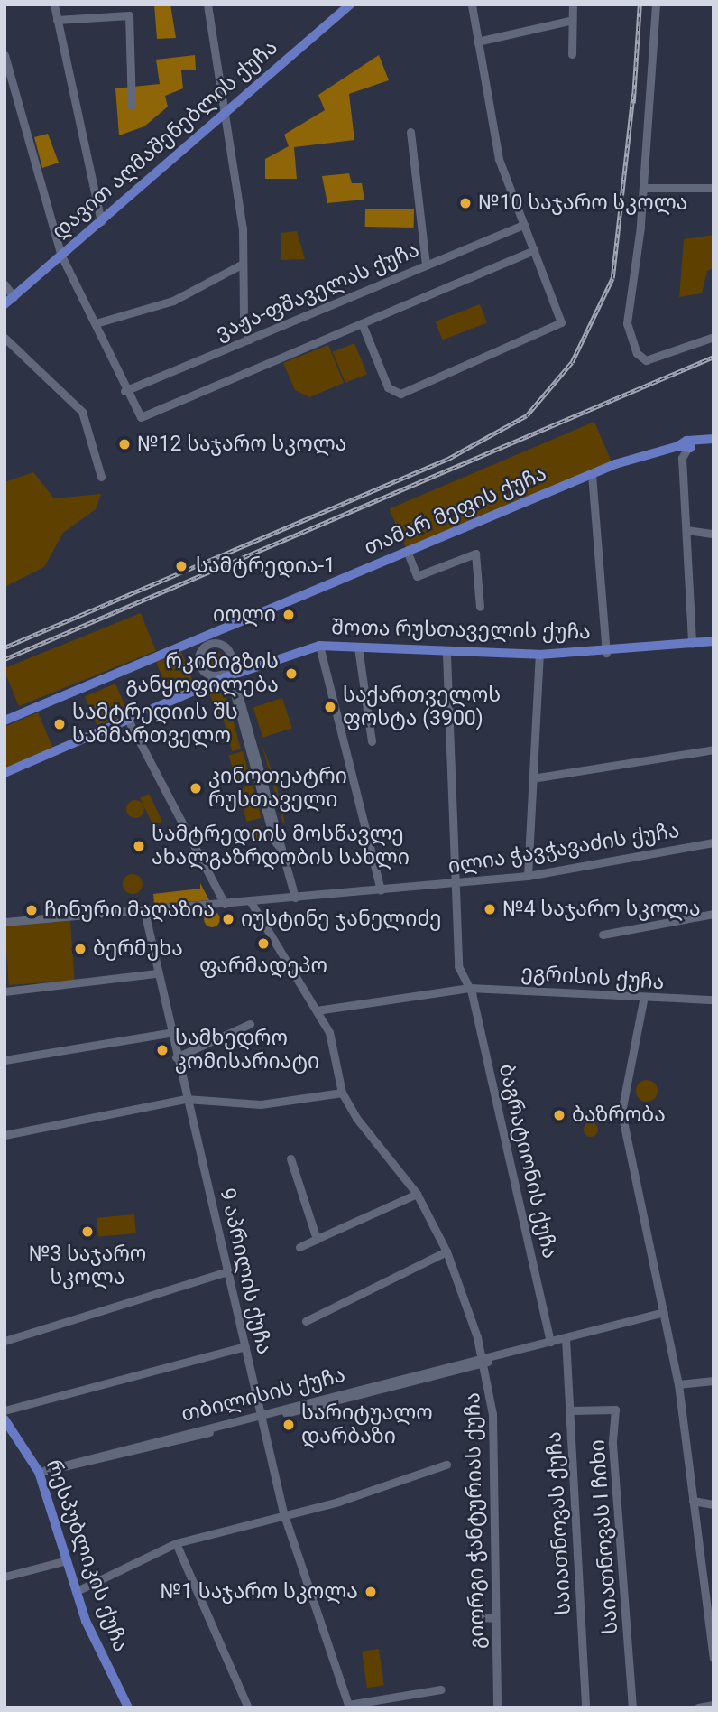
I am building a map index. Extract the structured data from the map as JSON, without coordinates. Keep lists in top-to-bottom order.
{
  "streets": {
    "main road": [
      "დავით აღმაშენებლის ქუჩა",
      "თამარ მეფის ქუჩა",
      "შოთა რუსთაველის ქუჩა",
      "რესპუბლიკის ქუჩა"
    ],
    "street": [
      "ვაჟა-ფშაველას ქუჩა",
      "ილია ჭავჭავაძის ქუჩა",
      "ეგრისის ქუჩა",
      "ბაგრატიონის ქუჩა",
      "9 აპრილის ქუჩა",
      "თბილისის ქუჩა",
      "გიორგი ჭანტურიას ქუჩა",
      "საიათნოვას ქუჩა",
      "საიათნოვას I ჩიხი"
    ]
  },
  "crossings": [
    ["შოთა რუსთაველის ქუჩა", "ბაგრატიონის ქუჩა"],
    ["ილია ჭავჭავაძის ქუჩა", "ბაგრატიონის ქუჩა"],
    ["ილია ჭავჭავაძის ქუჩა", "9 აპრილის ქუჩა"],
    ["ილია ჭავჭავაძის ქუჩა", "გიორგი ჭანტურიას ქუჩა"],
    ["ეგრისის ქუჩა", "ბაგრატიონის ქუჩა"],
    ["ეგრისის ქუჩა", "გიორგი ჭანტურიას ქუჩა"],
    ["ბაგრატიონის ქუჩა", "თბილისის ქუჩა"],
    ["9 აპრილის ქუჩა", "თბილისის ქუჩა"],
    ["თბილისის ქუჩა", "გიორგი ჭანტურიას ქუჩა"],
    ["თბილისის ქუჩა", "საიათნოვას ქუჩა"],
    ["თბილისის ქუჩა", "რესპუბლიკის ქუჩა"],
    ["საიათნოვას ქუჩა", "საიათნოვას I ჩიხი"]
  ],
  "places": [
    "№10 საჯარო სკოლა",
    "№12 საჯარო სკოლა",
    "სამტრედია-1",
    "იოლი",
    "რკინიგზის განყოფილება",
    "საქართველოს ფოსტა (3900)",
    "სამტრედიის შს სამმართველო",
    "კინოთეატრი რუსთაველი",
    "სამტრედიის მოსწავლე ახალგაზრდობის სახლი",
    "№4 საჯარო სკოლა",
    "ჩინური მაღაზია",
    "იუსტინე ჯანელიძე",
    "ფარმადეპო",
    "ბერმუხა",
    "სამხედრო კომისარიატი",
    "ბაზრობა",
    "№3 საჯარო სკოლა",
    "სარიტუალო დარბაზი",
    "№1 საჯარო სკოლა"
  ]
}
